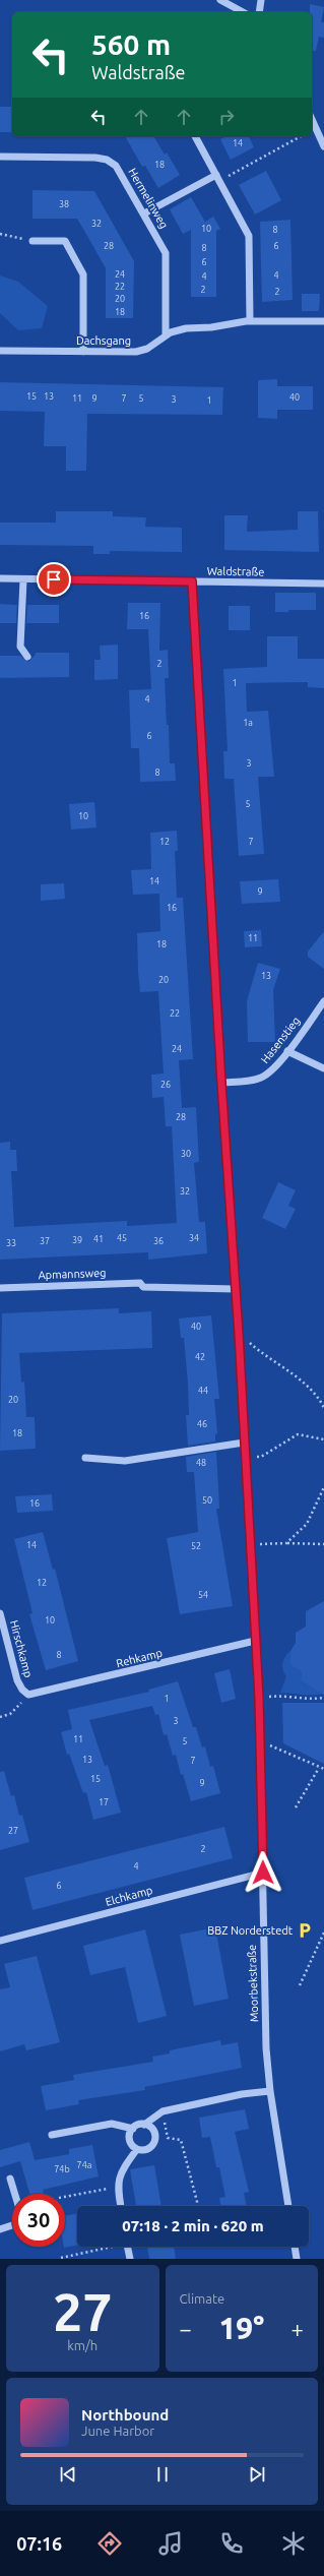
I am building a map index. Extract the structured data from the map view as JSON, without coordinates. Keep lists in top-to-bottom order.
{
  "streets": {
    "street": [
      "Hermelinweg",
      "Dachsgang",
      "Waldstraße",
      "Hasenstieg",
      "Apmannsweg",
      "Hirschkamp",
      "Rehkamp",
      "Elchkamp",
      "Moorbekstraße"
    ]
  },
  "crossings": [
    ["Hermelinweg", "Dachsgang"],
    ["Waldstraße", "Moorbekstraße"],
    ["Hasenstieg", "Moorbekstraße"],
    ["Apmannsweg", "Moorbekstraße"],
    ["Hirschkamp", "Rehkamp"],
    ["Rehkamp", "Moorbekstraße"],
    ["Elchkamp", "Moorbekstraße"]
  ],
  "places": {
    "parking": ["BBZ Norderstedt"]
  },
  "house_numbers": [
    "14",
    "18",
    "38",
    "32",
    "10",
    "8",
    "28",
    "6",
    "8",
    "6",
    "24",
    "4",
    "4",
    "22",
    "2",
    "2",
    "20",
    "18",
    "15",
    "13",
    "40",
    "11",
    "9",
    "7",
    "5",
    "3",
    "1",
    "16",
    "2",
    "1",
    "4",
    "1a",
    "6",
    "3",
    "8",
    "5",
    "10",
    "12",
    "7",
    "14",
    "9",
    "16",
    "11",
    "18",
    "13",
    "20",
    "22",
    "24",
    "26",
    "28",
    "30",
    "32",
    "45",
    "34",
    "41",
    "39",
    "37",
    "36",
    "33",
    "40",
    "42",
    "44",
    "20",
    "46",
    "18",
    "48",
    "50",
    "16",
    "14",
    "52",
    "12",
    "54",
    "10",
    "8",
    "1",
    "3",
    "11",
    "5",
    "13",
    "7",
    "15",
    "9",
    "17",
    "27",
    "2",
    "4",
    "6",
    "74a",
    "74b"
  ],
  "page": {
    "turn": ["560 m", "Waldstraße"],
    "limit": "30",
    "trip": "07:18 · 2 min · 620 m",
    "tile": [
      ["27", "km/h"],
      "Climate"
    ],
    "heat": ["−", "19°", "+"],
    "song": ["Northbound", "June Harbor"],
    "tabs": "07:16"
  }
}
